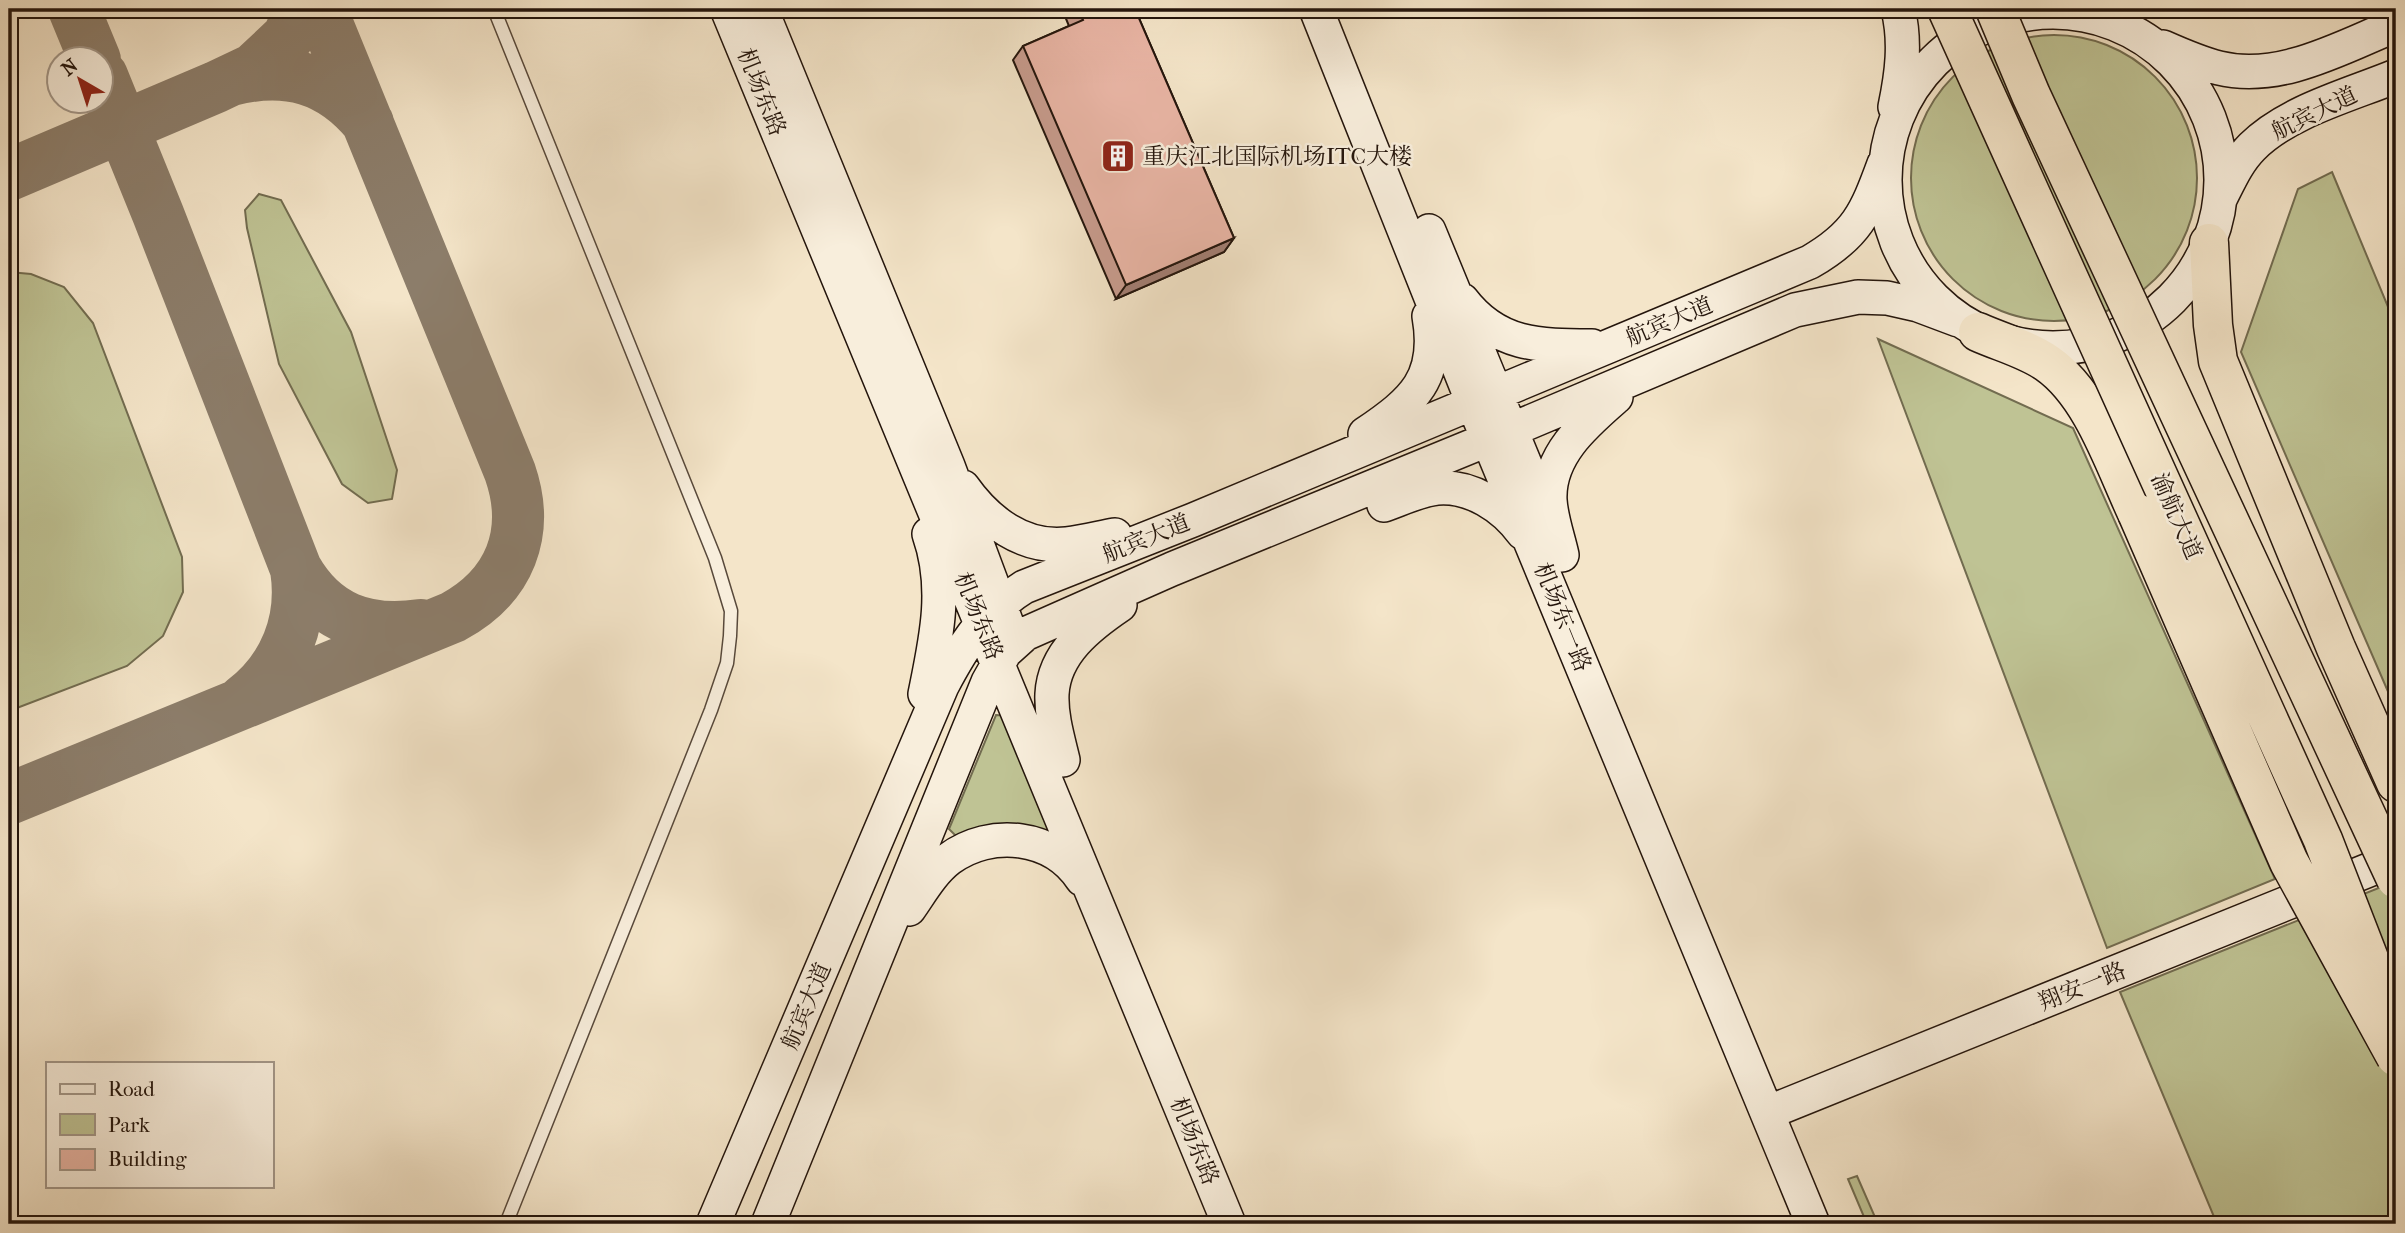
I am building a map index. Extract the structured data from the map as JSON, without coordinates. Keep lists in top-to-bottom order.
{
  "streets": {
    "highway": ["渝航大道"],
    "main road": [
      "机场东路",
      "航宾大道",
      "机场东一路",
      "翔安一路"
    ]
  },
  "crossings": [
    ["机场东路", "航宾大道"],
    ["航宾大道", "机场东一路"],
    ["机场东一路", "翔安一路"]
  ],
  "places": {
    "building": ["重庆江北国际机场ITC大楼"]
  },
  "legend": ["Road", "Park", "Building"],
  "north": "top left"
}
